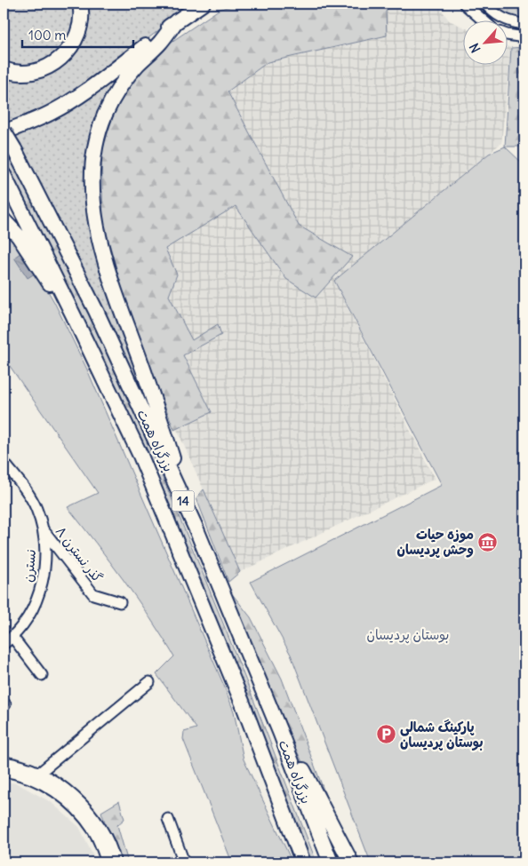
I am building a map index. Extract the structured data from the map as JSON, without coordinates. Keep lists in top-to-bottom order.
{
  "streets": {
    "highway": ["بزرگراه همت", "14"],
    "street": ["گذر نسترن ۸", "نسترن"]
  },
  "crossings": [
    ["گذر نسترن ۸", "نسترن"]
  ],
  "parks": ["بوستان پردیسان"],
  "places": {
    "museum": ["موزه حیات وحش پردیسان"],
    "parking": ["پارکینگ شمالی بوستان پردیسان"]
  },
  "scale_bar": "100 m",
  "north": "bottom left"
}
